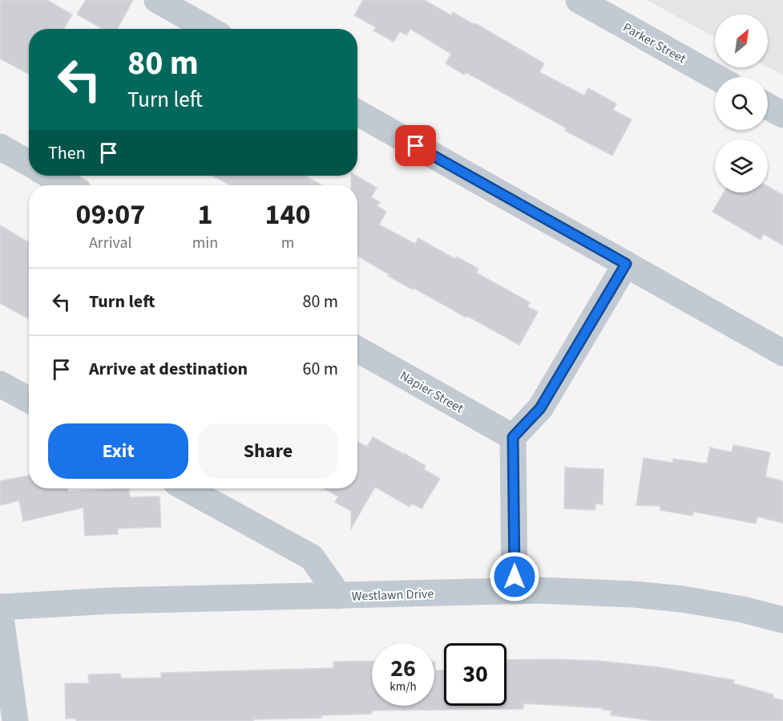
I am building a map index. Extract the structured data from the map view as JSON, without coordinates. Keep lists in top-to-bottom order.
{
  "streets": {
    "street": ["Parker Street", "Napier Street", "Westlawn Drive"]
  },
  "north": "top right",
  "page": {
    "turn": ["80 m", "Turn left"],
    "then": "Then",
    "eta": [
      "09:07",
      "Arrival",
      "1",
      "min",
      "140",
      "m"
    ],
    "list": [
      {
        "name": "Turn left",
        "value": "80 m"
      },
      {
        "name": "Arrive at destination",
        "value": "60 m"
      }
    ],
    "buttons": ["Exit", "Share"],
    "speed": "26 km/h",
    "limit": "30"
  }
}
